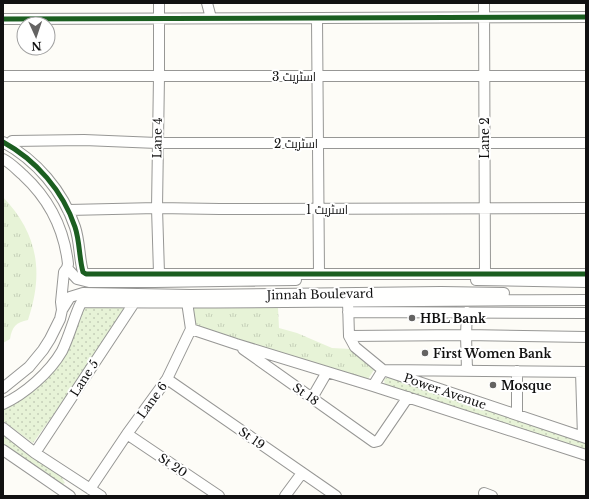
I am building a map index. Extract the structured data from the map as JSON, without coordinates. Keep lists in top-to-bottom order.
{
  "streets": {
    "street": [
      "اسٹریٹ 3",
      "Lane 4",
      "Lane 2",
      "اسٹریٹ 2",
      "اسٹریٹ 1",
      "Jinnah Boulevard",
      "Lane 5",
      "Power Avenue",
      "St 18",
      "Lane 6",
      "St 19",
      "St 20"
    ]
  },
  "crossings": [
    ["اسٹریٹ 3", "Lane 4"],
    ["اسٹریٹ 3", "Lane 2"],
    ["Lane 4", "اسٹریٹ 2"],
    ["Lane 4", "اسٹریٹ 1"],
    ["Lane 2", "اسٹریٹ 2"],
    ["Lane 2", "اسٹریٹ 1"],
    ["Power Avenue", "St 18"],
    ["Power Avenue", "Lane 6"],
    ["Lane 6", "St 19"],
    ["Lane 6", "St 20"]
  ],
  "places": ["HBL Bank", "First Women Bank", "Mosque"],
  "north": "bottom"
}
